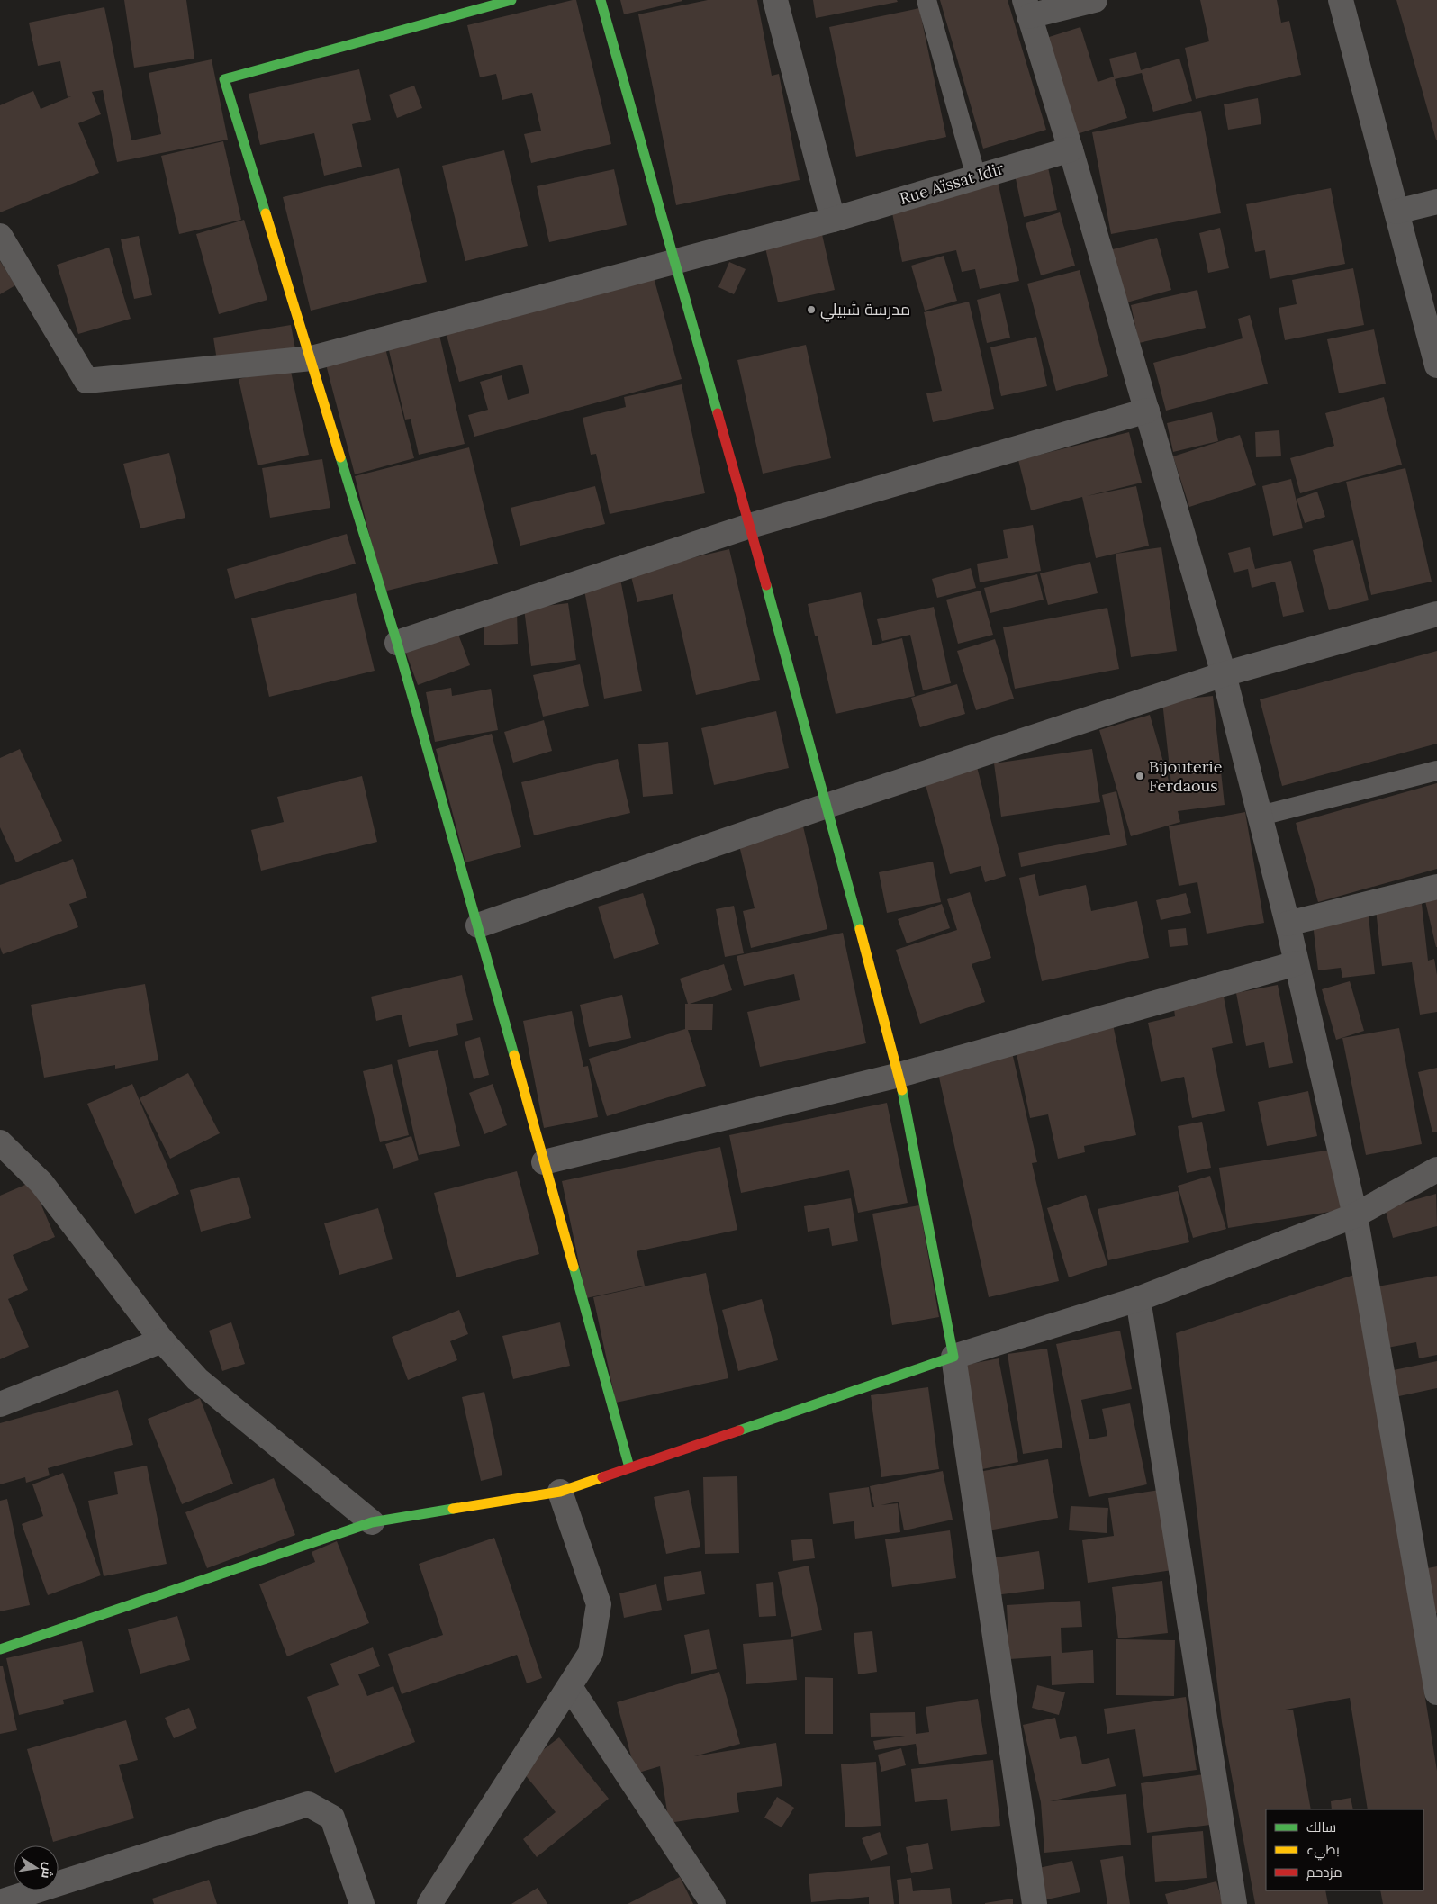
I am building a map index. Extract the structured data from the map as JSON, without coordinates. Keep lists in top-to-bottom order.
{
  "streets": {
    "street": ["Rue Aïssat Idir"]
  },
  "places": ["مدرسة شبيلي", "Bijouterie Ferdaous"],
  "legend": ["سالك", "بطيء", "مزدحم"],
  "north": "right"
}
